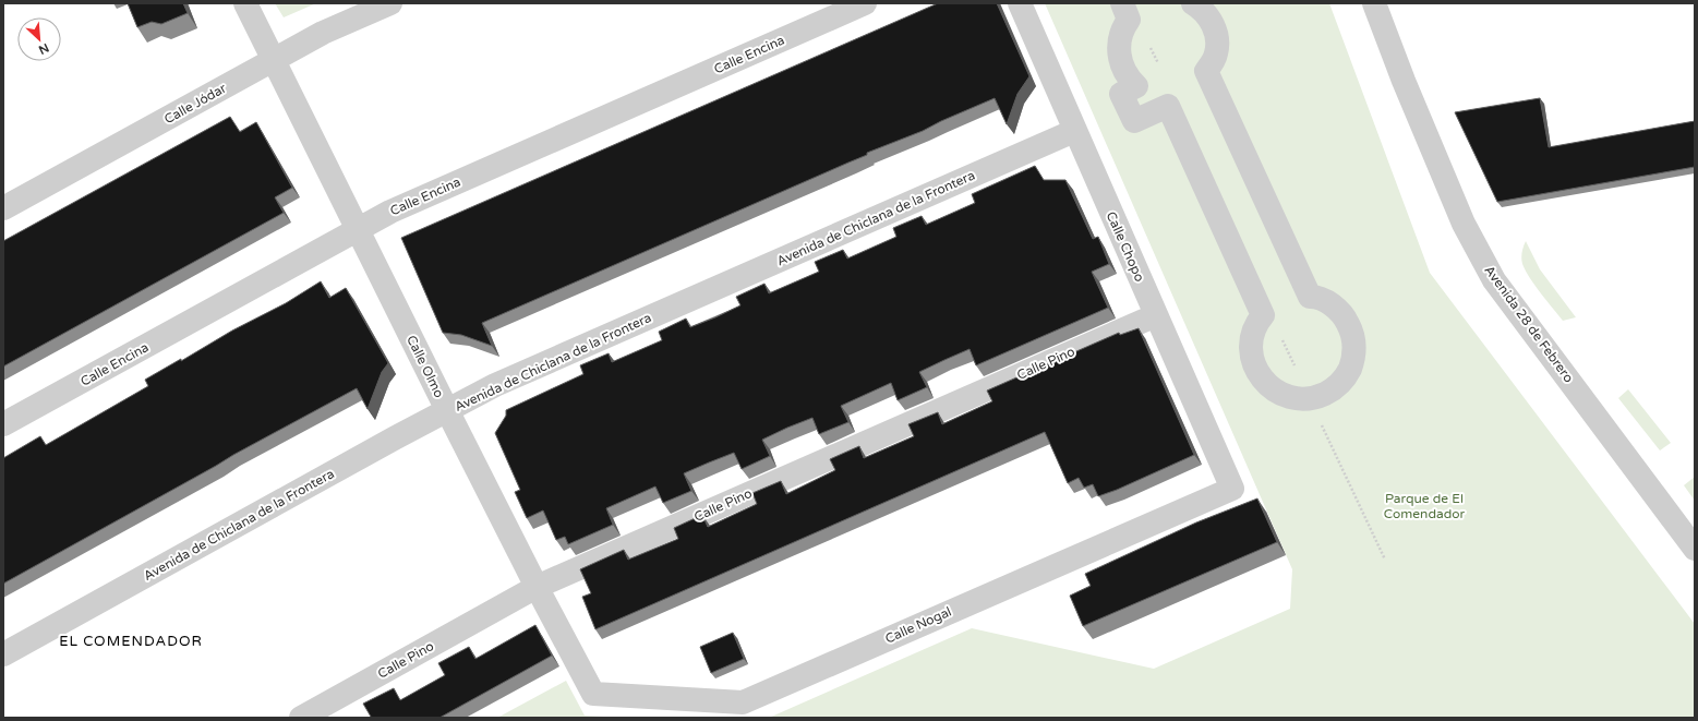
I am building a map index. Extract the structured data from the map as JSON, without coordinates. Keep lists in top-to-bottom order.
{
  "streets": {
    "street": [
      "Calle Encina",
      "Calle Jódar",
      "Avenida de Chiclana de la Frontera",
      "Calle Chopo",
      "Avenida 28 de Febrero",
      "Calle Pino",
      "Calle Olmo",
      "Calle Nogal"
    ]
  },
  "crossings": [
    ["Calle Encina", "Calle Olmo"],
    ["Calle Jódar", "Calle Olmo"],
    ["Avenida de Chiclana de la Frontera", "Calle Chopo"],
    ["Avenida de Chiclana de la Frontera", "Calle Olmo"],
    ["Calle Chopo", "Calle Pino"],
    ["Calle Chopo", "Calle Nogal"],
    ["Calle Pino", "Calle Olmo"],
    ["Calle Olmo", "Calle Nogal"]
  ],
  "districts": ["EL COMENDADOR"],
  "parks": ["Parque de El Comendador"],
  "north": "bottom right"
}
